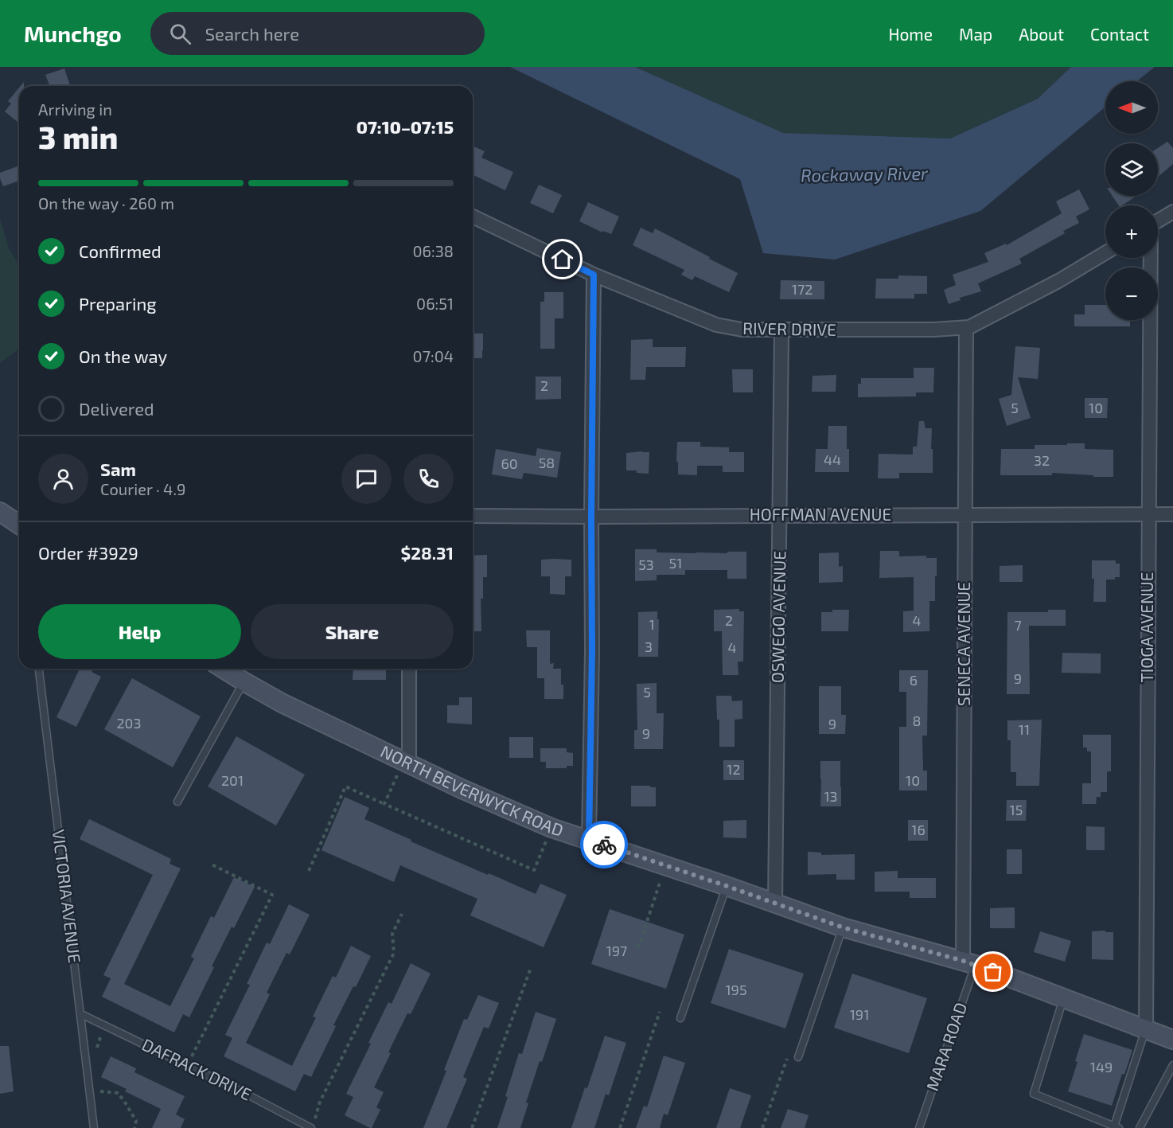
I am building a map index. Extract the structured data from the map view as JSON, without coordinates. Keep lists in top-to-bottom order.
{
  "streets": {
    "street": [
      "RIVER DRIVE",
      "HOFFMAN AVENUE",
      "OSWEGO AVENUE",
      "TIOGA AVENUE",
      "SENECA AVENUE",
      "NORTH BEVERWYCK ROAD"
    ],
    "lane": ["VICTORIA AVENUE", "MARA ROAD", "DAFRACK DRIVE"]
  },
  "crossings": [
    ["RIVER DRIVE", "OSWEGO AVENUE"],
    ["RIVER DRIVE", "SENECA AVENUE"],
    ["HOFFMAN AVENUE", "OSWEGO AVENUE"],
    ["HOFFMAN AVENUE", "TIOGA AVENUE"],
    ["HOFFMAN AVENUE", "SENECA AVENUE"],
    ["OSWEGO AVENUE", "NORTH BEVERWYCK ROAD"],
    ["TIOGA AVENUE", "NORTH BEVERWYCK ROAD"],
    ["SENECA AVENUE", "NORTH BEVERWYCK ROAD"],
    ["SENECA AVENUE", "MARA ROAD"],
    ["NORTH BEVERWYCK ROAD", "MARA ROAD"],
    ["VICTORIA AVENUE", "DAFRACK DRIVE"]
  ],
  "water": ["Rockaway River"],
  "house_numbers": [
    "172",
    "2",
    "5",
    "10",
    "44",
    "32",
    "58",
    "60",
    "51",
    "53",
    "2",
    "4",
    "1",
    "7",
    "3",
    "4",
    "9",
    "6",
    "5",
    "8",
    "203",
    "9",
    "11",
    "9",
    "12",
    "201",
    "10",
    "13",
    "15",
    "16",
    "197",
    "195",
    "191",
    "149"
  ],
  "north": "left",
  "page": {
    "header": "Munchgo",
    "search": "Search here",
    "nav": [
      "Home",
      "Map",
      "About",
      "Contact"
    ],
    "map_buttons": ["+", "−"],
    "heading": ["3 min", "Arriving in", "07:10–07:15"],
    "panel": [
      "Sam",
      "Courier · 4.9",
      "Order #3929",
      "$28.31"
    ],
    "bar": "On the way · 260 m",
    "list": [
      ["Confirmed", "06:38"],
      ["Preparing", "06:51"],
      ["On the way", "07:04"],
      "Delivered"
    ],
    "buttons": ["Help", "Share"]
  }
}
